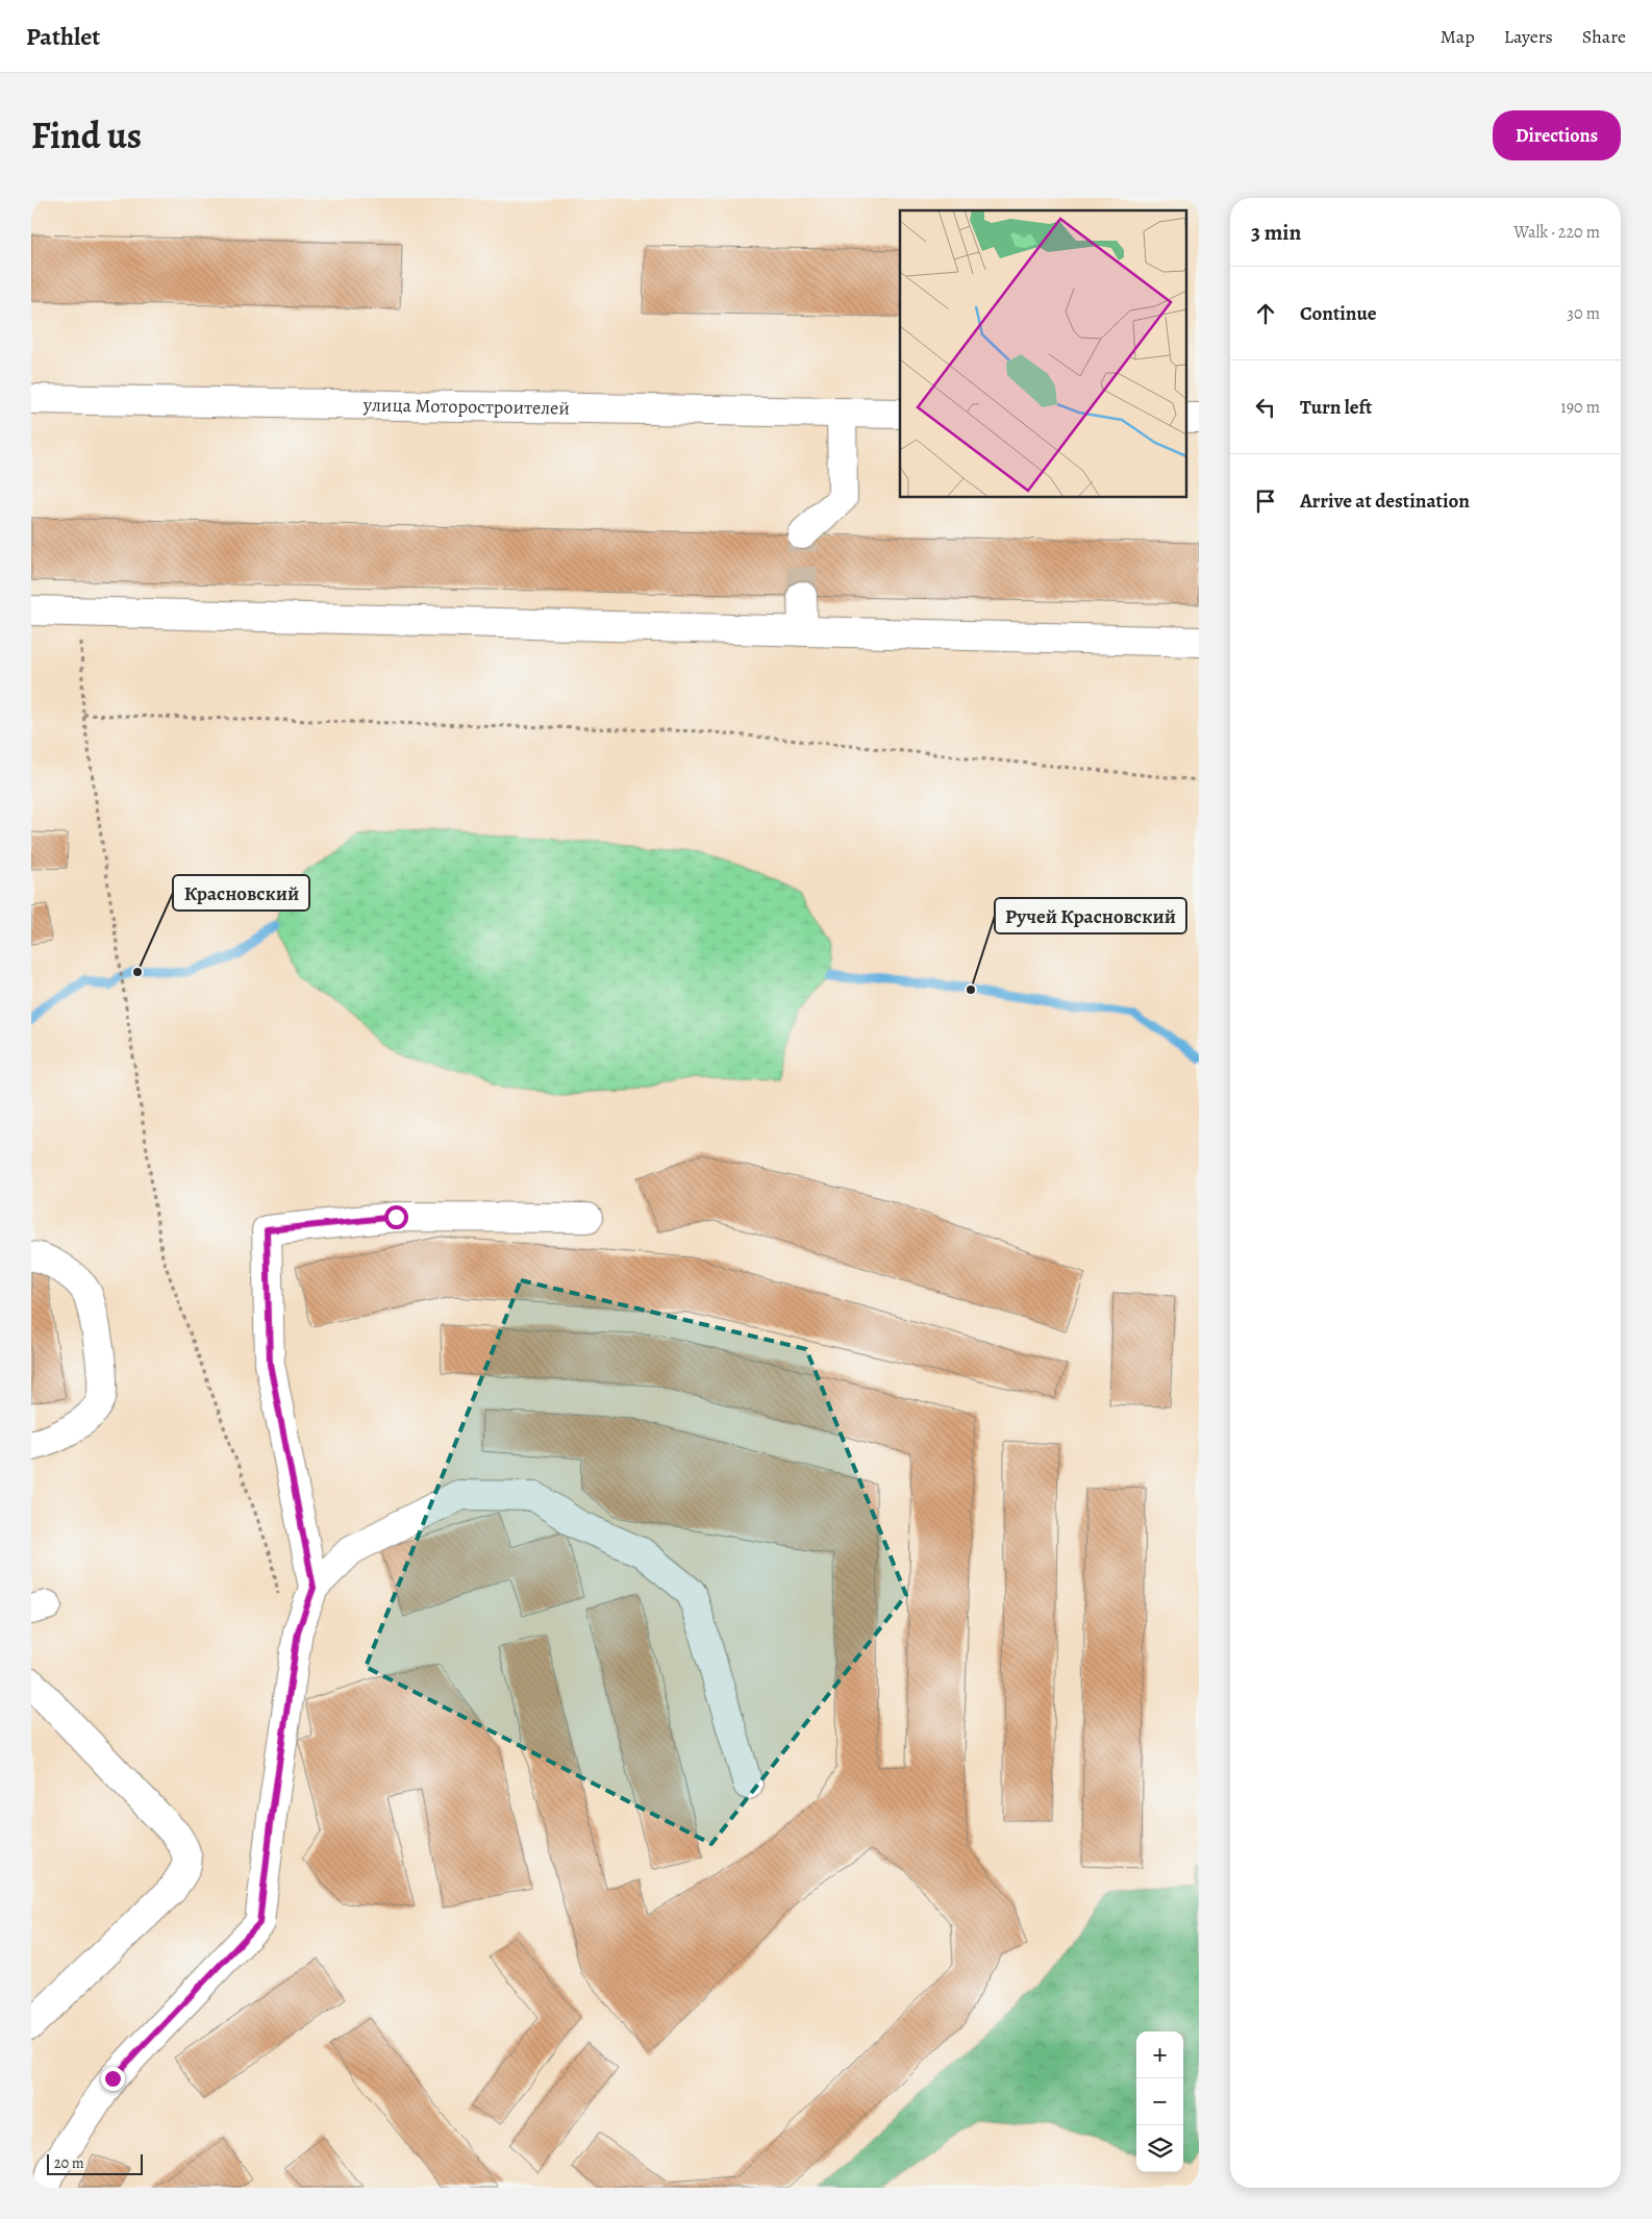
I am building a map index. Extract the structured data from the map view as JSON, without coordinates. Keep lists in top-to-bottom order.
{
  "streets": {
    "street": ["улица Моторостроителей"]
  },
  "places": ["Красновский", "Ручей Красновский"],
  "scale_bar": "20 m",
  "page": {
    "header": "Pathlet",
    "nav": ["Map", "Layers", "Share"],
    "title": "Find us",
    "buttons": "Directions",
    "heading": ["3 min", "Walk · 220 m"],
    "list": [
      ["Continue", "30 m"],
      ["Turn left", "190 m"],
      "Arrive at destination"
    ],
    "map_buttons": ["+", "−"],
    "scale": "20 m"
  }
}
